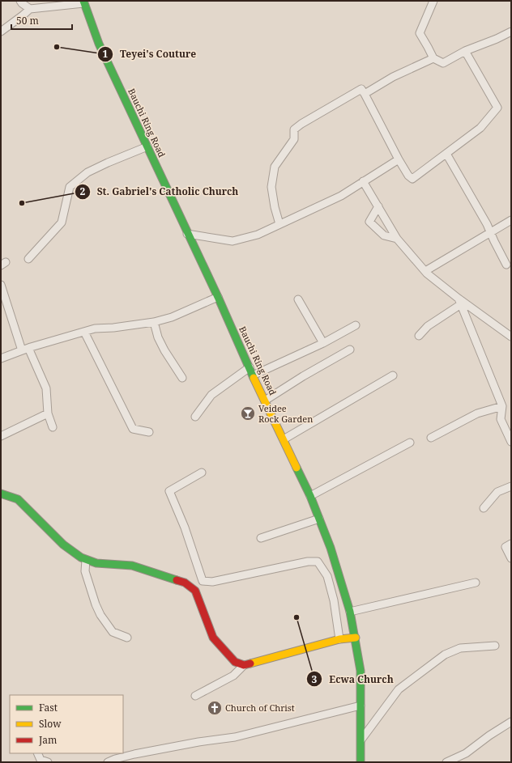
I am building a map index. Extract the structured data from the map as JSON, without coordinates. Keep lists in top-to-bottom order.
{
  "streets": {
    "main road": ["Bauchi Ring Road"]
  },
  "places": {
    "other": ["Teyei's Couture", "St. Gabriel's Catholic Church", "Ecwa Church"],
    "bar": ["Veidee Rock Garden"],
    "church": ["Church of Christ"]
  },
  "legend": ["Fast", "Slow", "Jam"],
  "scale_bar": "50 m"
}
